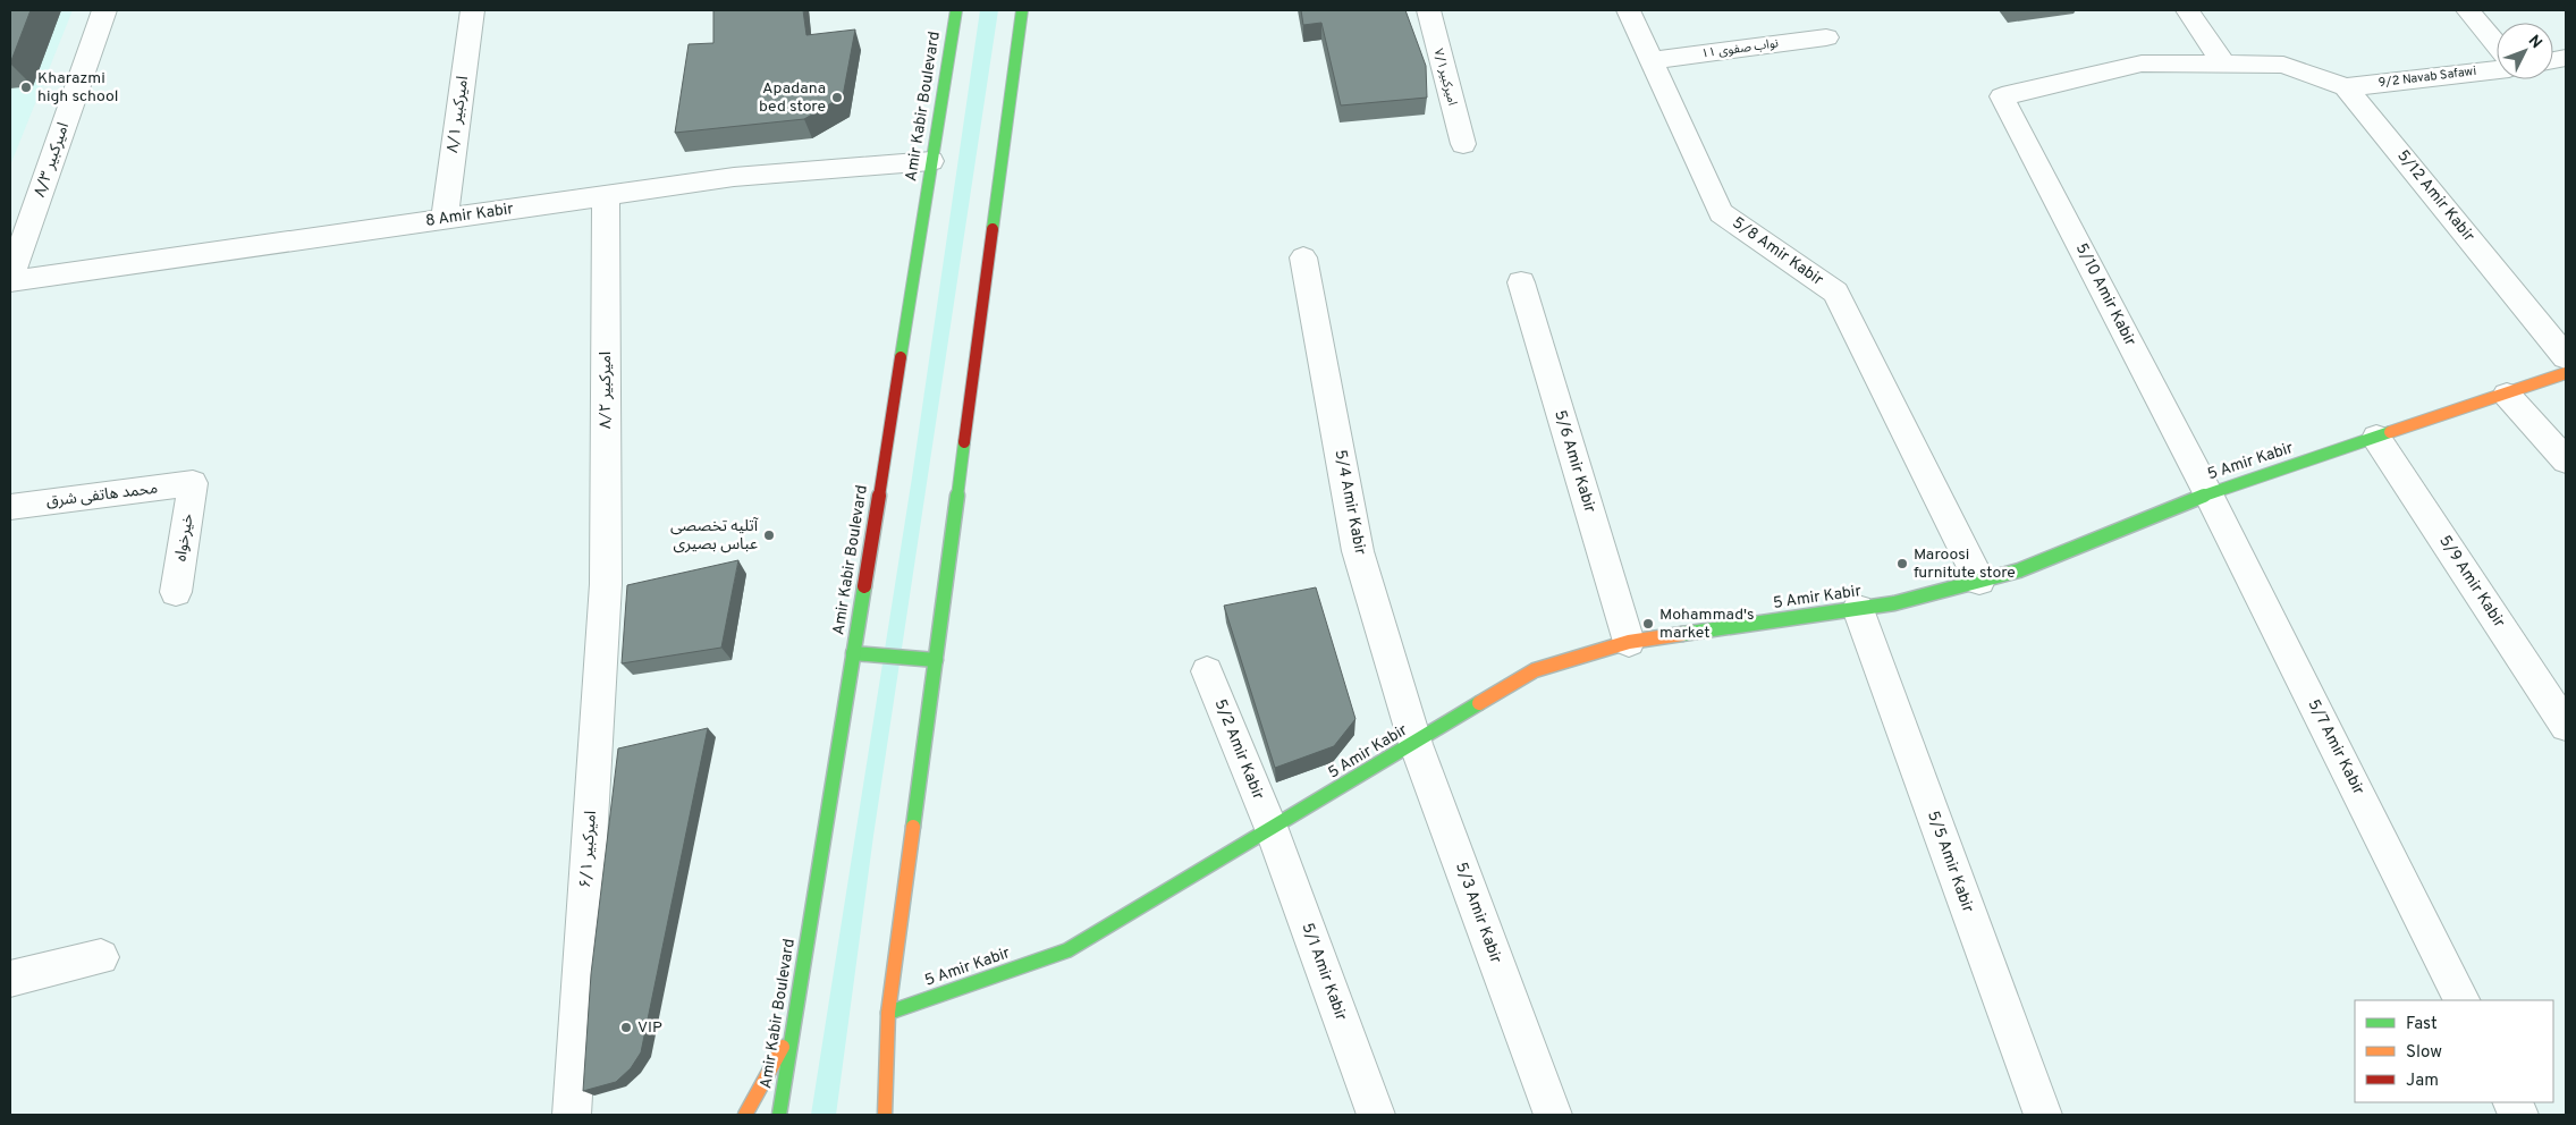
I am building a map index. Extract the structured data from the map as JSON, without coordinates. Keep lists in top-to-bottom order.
{
  "streets": {
    "main road": ["Amir Kabir Boulevard", "5 Amir Kabir"],
    "street": [
      "نواب صفوی ۱۱",
      "امیرکبیر۷/۱",
      "9/2 Navab Safawi",
      "امیرکبیر ۸/۱",
      "امیرکبیر ۸/۳",
      "5/12 Amir Kabir",
      "8 Amir Kabir",
      "5/8 Amir Kabir",
      "5/10 Amir Kabir",
      "امیرکبیر ۸/۲",
      "5/6 Amir Kabir",
      "محمد هاتفی شرق",
      "5/4 Amir Kabir",
      "خیرخواه",
      "5/9 Amir Kabir",
      "5/7 Amir Kabir",
      "5/2 Amir Kabir",
      "امیرکبیر ۶/۱",
      "5/5 Amir Kabir",
      "5/3 Amir Kabir",
      "5/1 Amir Kabir"
    ]
  },
  "crossings": [
    ["نواب صفوی ۱۱", "5/8 Amir Kabir"],
    ["9/2 Navab Safawi", "5/12 Amir Kabir"],
    ["Amir Kabir Boulevard", "8 Amir Kabir"],
    ["امیرکبیر ۸/۱", "8 Amir Kabir"],
    ["امیرکبیر ۸/۳", "8 Amir Kabir"],
    ["8 Amir Kabir", "امیرکبیر ۸/۲"],
    ["5/8 Amir Kabir", "5 Amir Kabir"],
    ["5/10 Amir Kabir", "5 Amir Kabir"],
    ["5/10 Amir Kabir", "5/7 Amir Kabir"],
    ["امیرکبیر ۸/۲", "امیرکبیر ۶/۱"],
    ["5/6 Amir Kabir", "5 Amir Kabir"],
    ["5 Amir Kabir", "5/4 Amir Kabir"],
    ["5 Amir Kabir", "5/9 Amir Kabir"],
    ["5 Amir Kabir", "5/7 Amir Kabir"],
    ["5 Amir Kabir", "5/2 Amir Kabir"],
    ["5 Amir Kabir", "5/5 Amir Kabir"],
    ["5 Amir Kabir", "5/3 Amir Kabir"],
    ["5 Amir Kabir", "5/1 Amir Kabir"],
    ["محمد هاتفی شرق", "خیرخواه"],
    ["5/4 Amir Kabir", "5/3 Amir Kabir"],
    ["5/2 Amir Kabir", "5/1 Amir Kabir"]
  ],
  "places": [
    "Kharazmi high school",
    "Apadana bed store",
    "آتلیه تخصصی عباس بصیری",
    "Maroosi furnitute store",
    "Mohammad's market",
    "VIP"
  ],
  "legend": ["Fast", "Slow", "Jam"],
  "north": "top right"
}
